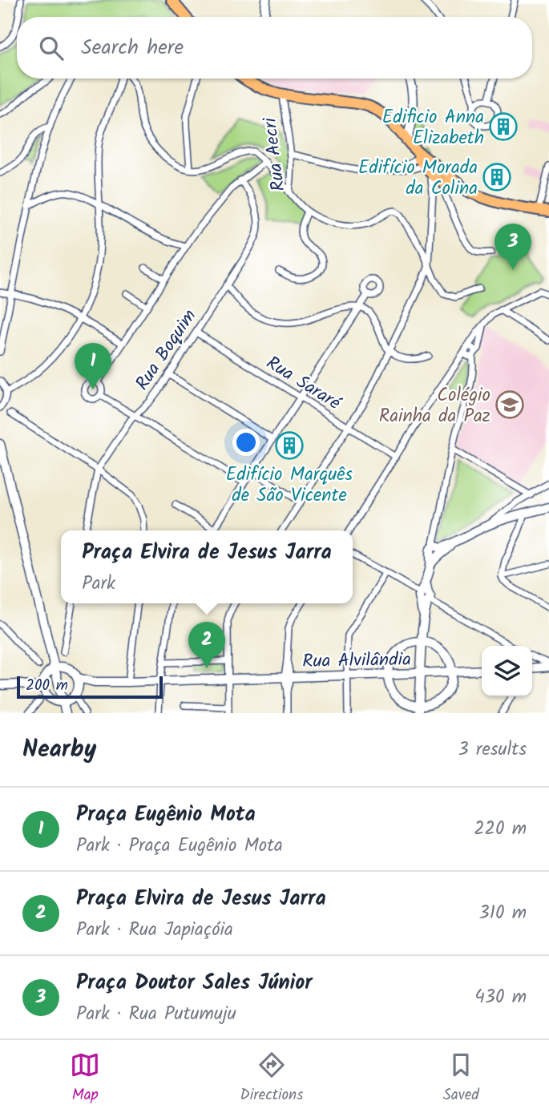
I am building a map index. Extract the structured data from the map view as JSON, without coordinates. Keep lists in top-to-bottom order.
{
  "streets": {
    "street": [
      "Rua Aecri",
      "Rua Boquim",
      "Rua Sararé",
      "Rua Alvilândia"
    ]
  },
  "crossings": [
    ["Rua Boquim", "Rua Sararé"]
  ],
  "places": {
    "building": ["Edificio Anna Elizabeth", "Edifício Morada da Colina", "Edifício Marquês de São Vicente"],
    "school or university": ["Colégio Rainha da Paz"]
  },
  "scale_bar": "200 m",
  "page": {
    "search": "Search here",
    "pins": ["3", "1", "2"],
    "popup": ["Praça Elvira de Jesus Jarra", "Park"],
    "scale": "200 m",
    "heading": ["Nearby", "3 results"],
    "list": [
      {
        "mark": "1",
        "name": "Praça Eugênio Mota",
        "note": "Park · Praça Eugênio Mota",
        "value": "220 m"
      },
      {
        "mark": "2",
        "name": "Praça Elvira de Jesus Jarra",
        "note": "Park · Rua Japiaçóia",
        "value": "310 m"
      },
      {
        "mark": "3",
        "name": "Praça Doutor Sales Júnior",
        "note": "Park · Rua Putumuju",
        "value": "430 m"
      }
    ],
    "nav": ["Map", "Directions", "Saved"]
  }
}
